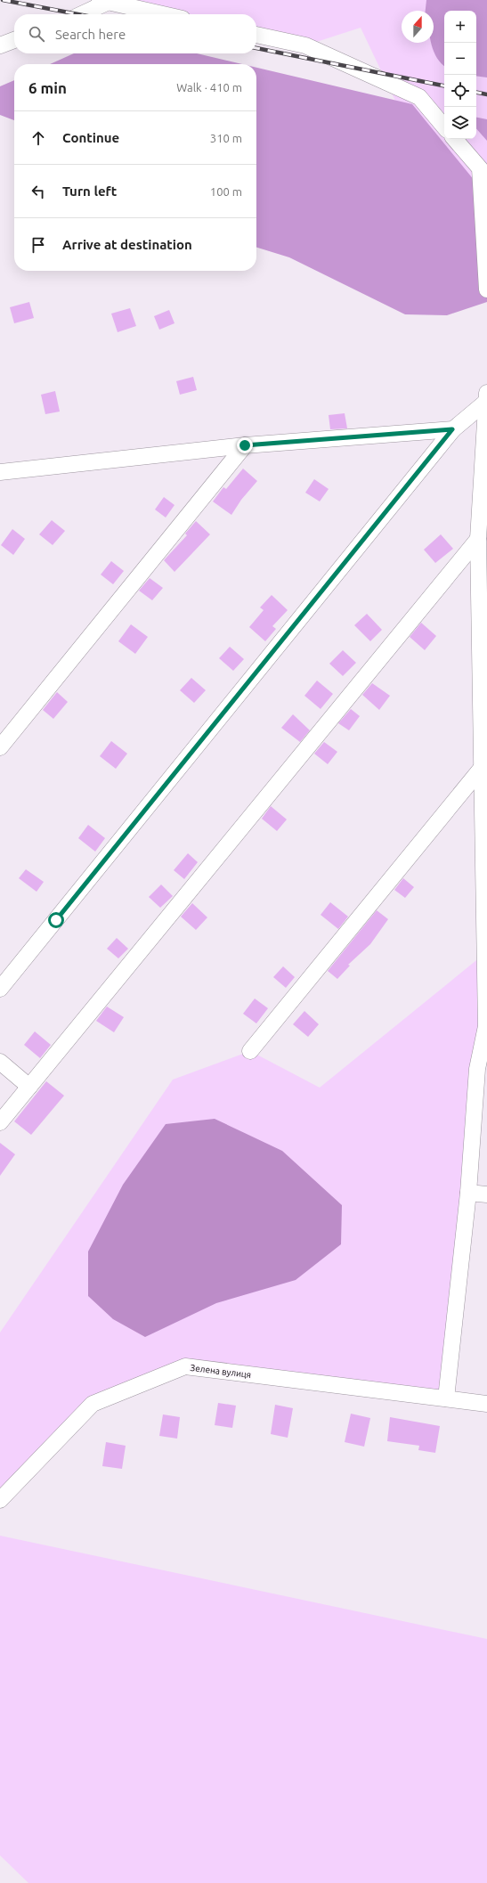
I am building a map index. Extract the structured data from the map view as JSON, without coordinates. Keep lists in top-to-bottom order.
{
  "streets": {
    "street": ["Зелена вулиця"]
  },
  "north": "top",
  "page": {
    "map_buttons": ["+", "−"],
    "search": "Search here",
    "heading": ["6 min", "Walk · 410 m"],
    "list": [
      ["Continue", "310 m"],
      ["Turn left", "100 m"],
      "Arrive at destination"
    ]
  }
}
